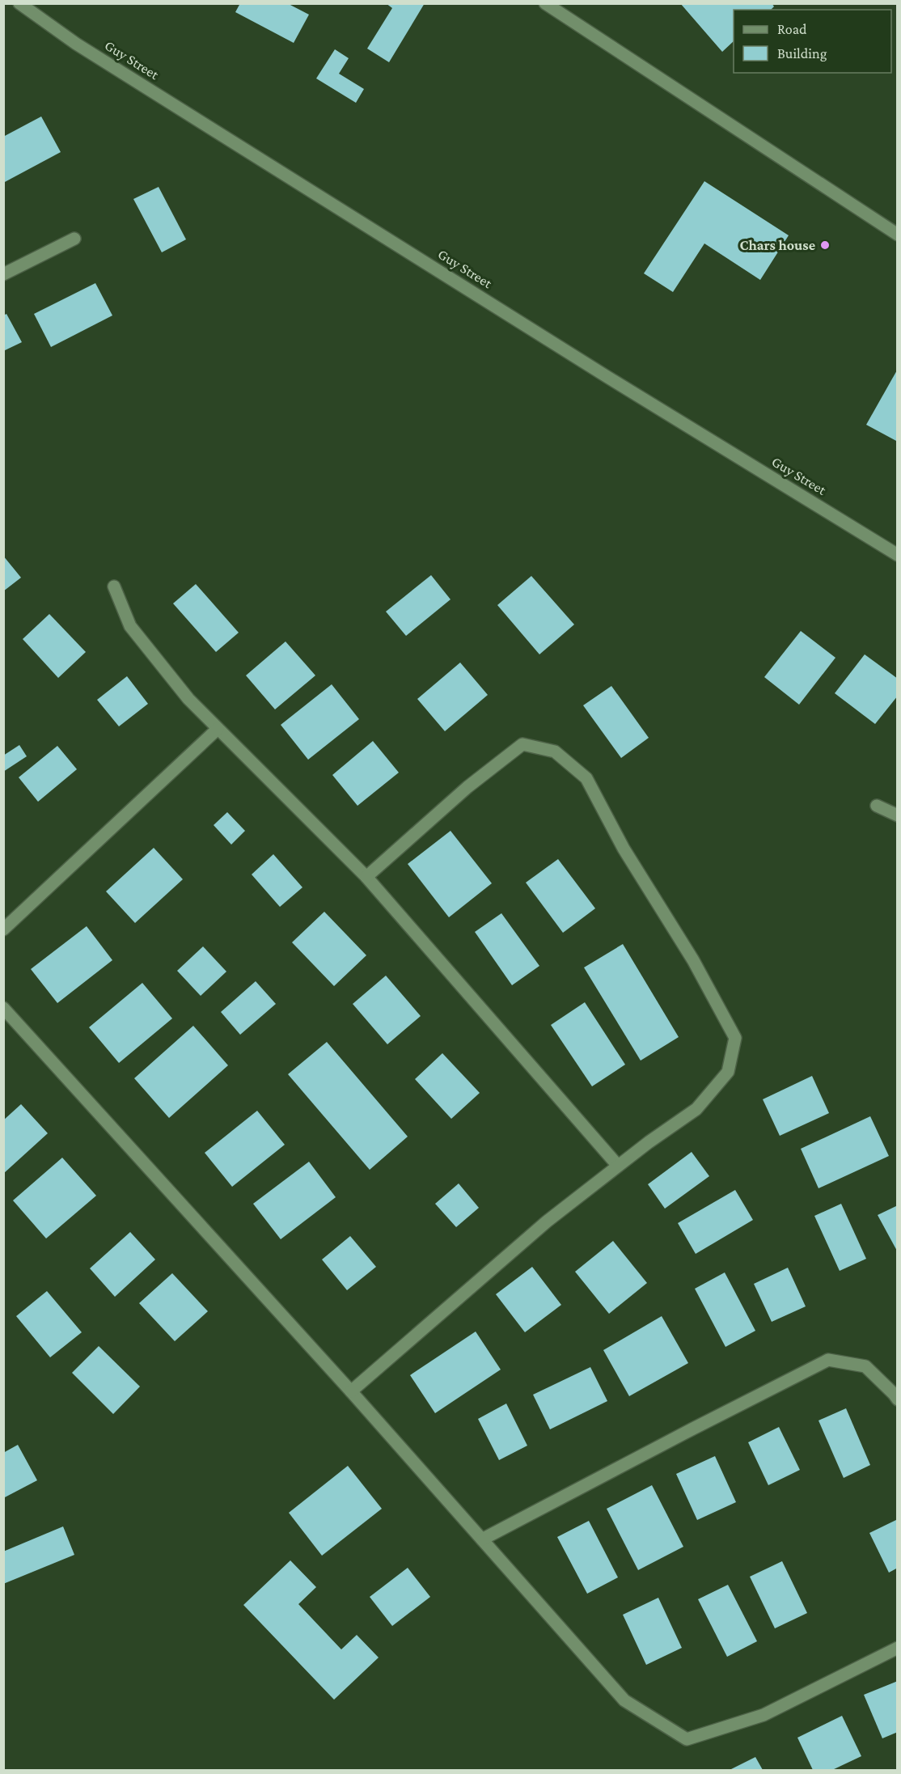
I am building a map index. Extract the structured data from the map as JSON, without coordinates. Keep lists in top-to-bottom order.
{
  "streets": {
    "street": ["Guy Street"]
  },
  "places": ["Chars house"],
  "legend": ["Road", "Building"]
}
